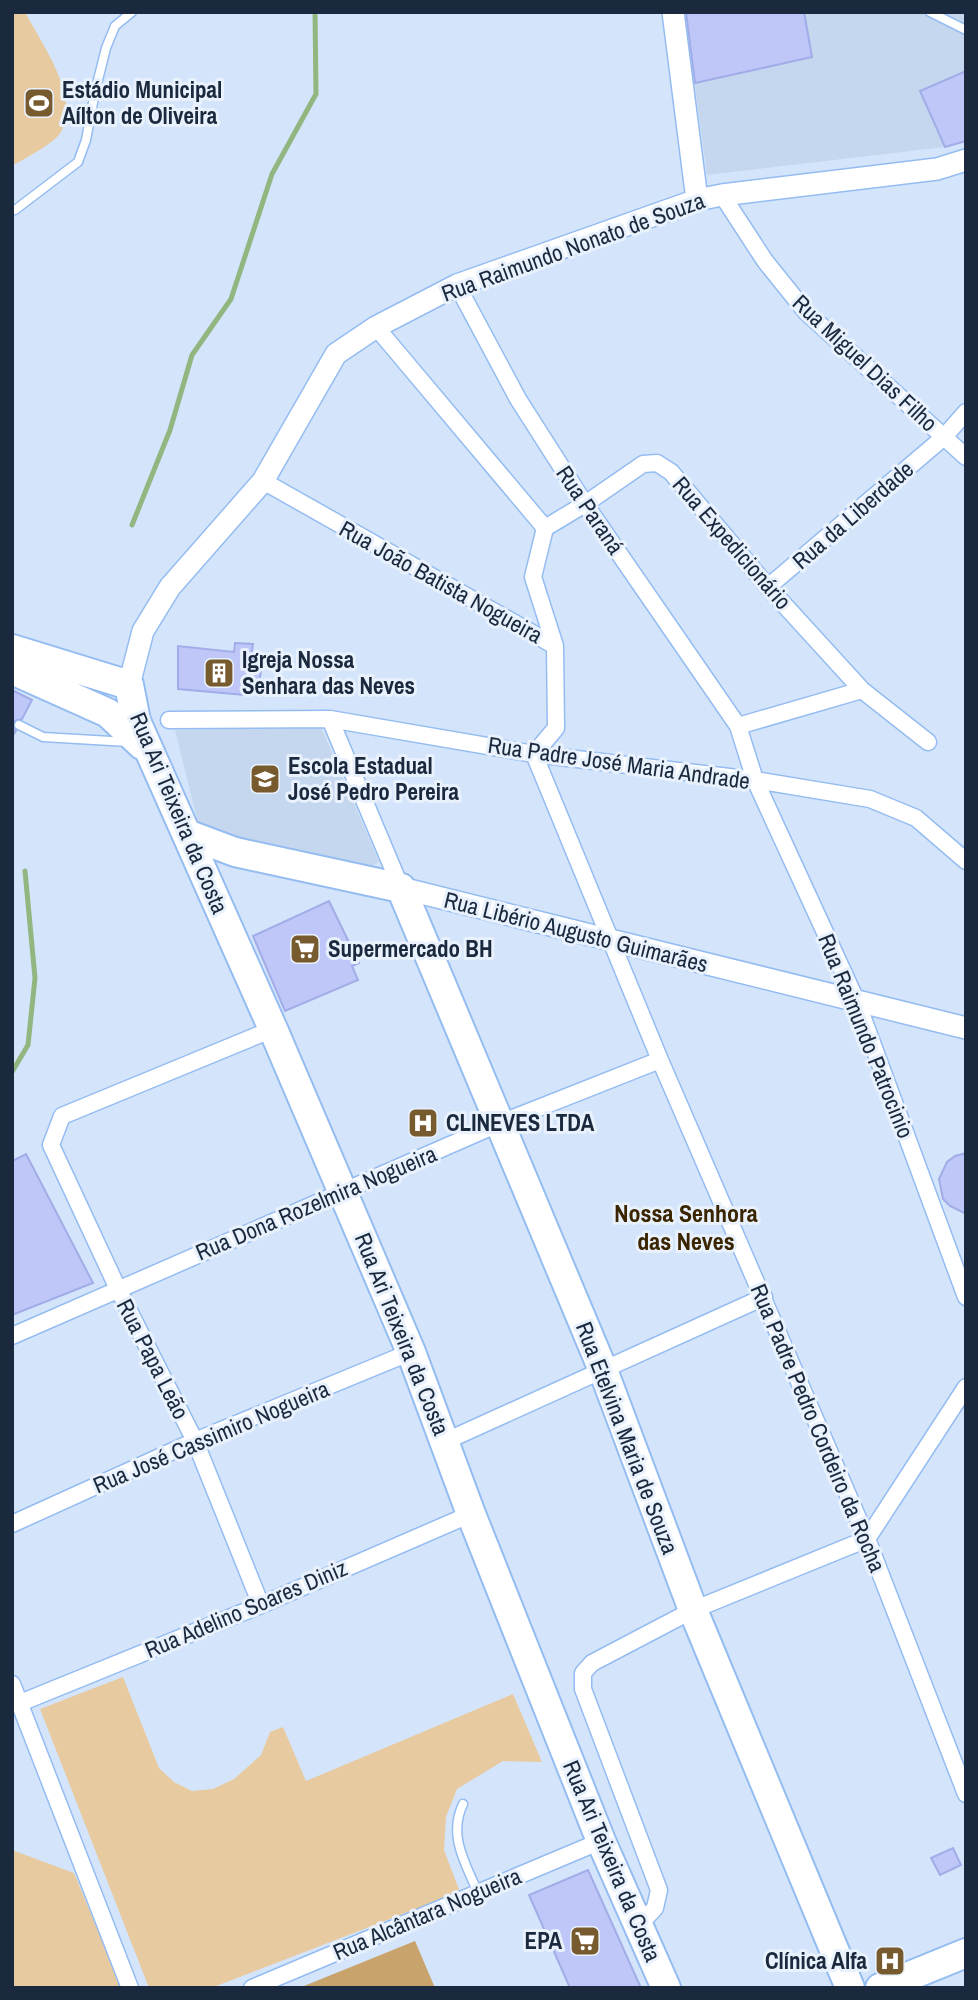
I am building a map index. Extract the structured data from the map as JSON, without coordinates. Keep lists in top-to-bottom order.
{
  "streets": {
    "highway": ["Rua Ari Teixeira da Costa", "Rua Libério Augusto Guimarães", "Rua Etelvina Maria de Souza"],
    "street": [
      "Rua Raimundo Nonato de Souza",
      "Rua Miguel Dias Filho",
      "Rua Paraná",
      "Rua da Liberdade",
      "Rua Expedicionário",
      "Rua João Batista Nogueira",
      "Rua Padre José Maria Andrade",
      "Rua Raimundo Patrocinio",
      "Rua Dona Rozelmira Nogueira",
      "Rua Papa Leão",
      "Rua Padre Pedro Cordeiro da Rocha",
      "Rua José Cassimiro Nogueira",
      "Rua Adelino Soares Diniz",
      "Rua Alcântara Nogueira"
    ]
  },
  "crossings": [
    ["Rua Raimundo Nonato de Souza", "Rua Miguel Dias Filho"],
    ["Rua Raimundo Nonato de Souza", "Rua Paraná"],
    ["Rua Raimundo Nonato de Souza", "Rua João Batista Nogueira"],
    ["Rua Raimundo Nonato de Souza", "Rua Ari Teixeira da Costa"],
    ["Rua Miguel Dias Filho", "Rua da Liberdade"],
    ["Rua Paraná", "Rua Expedicionário"],
    ["Rua Paraná", "Rua Padre José Maria Andrade"],
    ["Rua Paraná", "Rua Raimundo Patrocinio"],
    ["Rua da Liberdade", "Rua Expedicionário"],
    ["Rua João Batista Nogueira", "Rua Padre José Maria Andrade"],
    ["Rua João Batista Nogueira", "Rua Padre Pedro Cordeiro da Rocha"],
    ["Rua Padre José Maria Andrade", "Rua Raimundo Patrocinio"],
    ["Rua Padre José Maria Andrade", "Rua Padre Pedro Cordeiro da Rocha"],
    ["Rua Ari Teixeira da Costa", "Rua Libério Augusto Guimarães"],
    ["Rua Ari Teixeira da Costa", "Rua Dona Rozelmira Nogueira"],
    ["Rua Ari Teixeira da Costa", "Rua Papa Leão"],
    ["Rua Ari Teixeira da Costa", "Rua José Cassimiro Nogueira"],
    ["Rua Ari Teixeira da Costa", "Rua Adelino Soares Diniz"],
    ["Rua Ari Teixeira da Costa", "Rua Alcântara Nogueira"],
    ["Rua Libério Augusto Guimarães", "Rua Raimundo Patrocinio"],
    ["Rua Libério Augusto Guimarães", "Rua Padre Pedro Cordeiro da Rocha"],
    ["Rua Libério Augusto Guimarães", "Rua Etelvina Maria de Souza"],
    ["Rua Dona Rozelmira Nogueira", "Rua Papa Leão"],
    ["Rua Dona Rozelmira Nogueira", "Rua Padre Pedro Cordeiro da Rocha"],
    ["Rua Dona Rozelmira Nogueira", "Rua Etelvina Maria de Souza"],
    ["Rua Papa Leão", "Rua José Cassimiro Nogueira"],
    ["Rua Papa Leão", "Rua Adelino Soares Diniz"]
  ],
  "districts": ["Nossa Senhora das Neves"],
  "places": {
    "sports": ["Estádio Municipal Aílton de Oliveira"],
    "building": ["Igreja Nossa Senhara das Neves"],
    "school or university": ["Escola Estadual José Pedro Pereira"],
    "supermarket": ["Supermercado BH", "EPA"],
    "hospital": ["CLINEVES LTDA", "Clínica Alfa"]
  }
}
